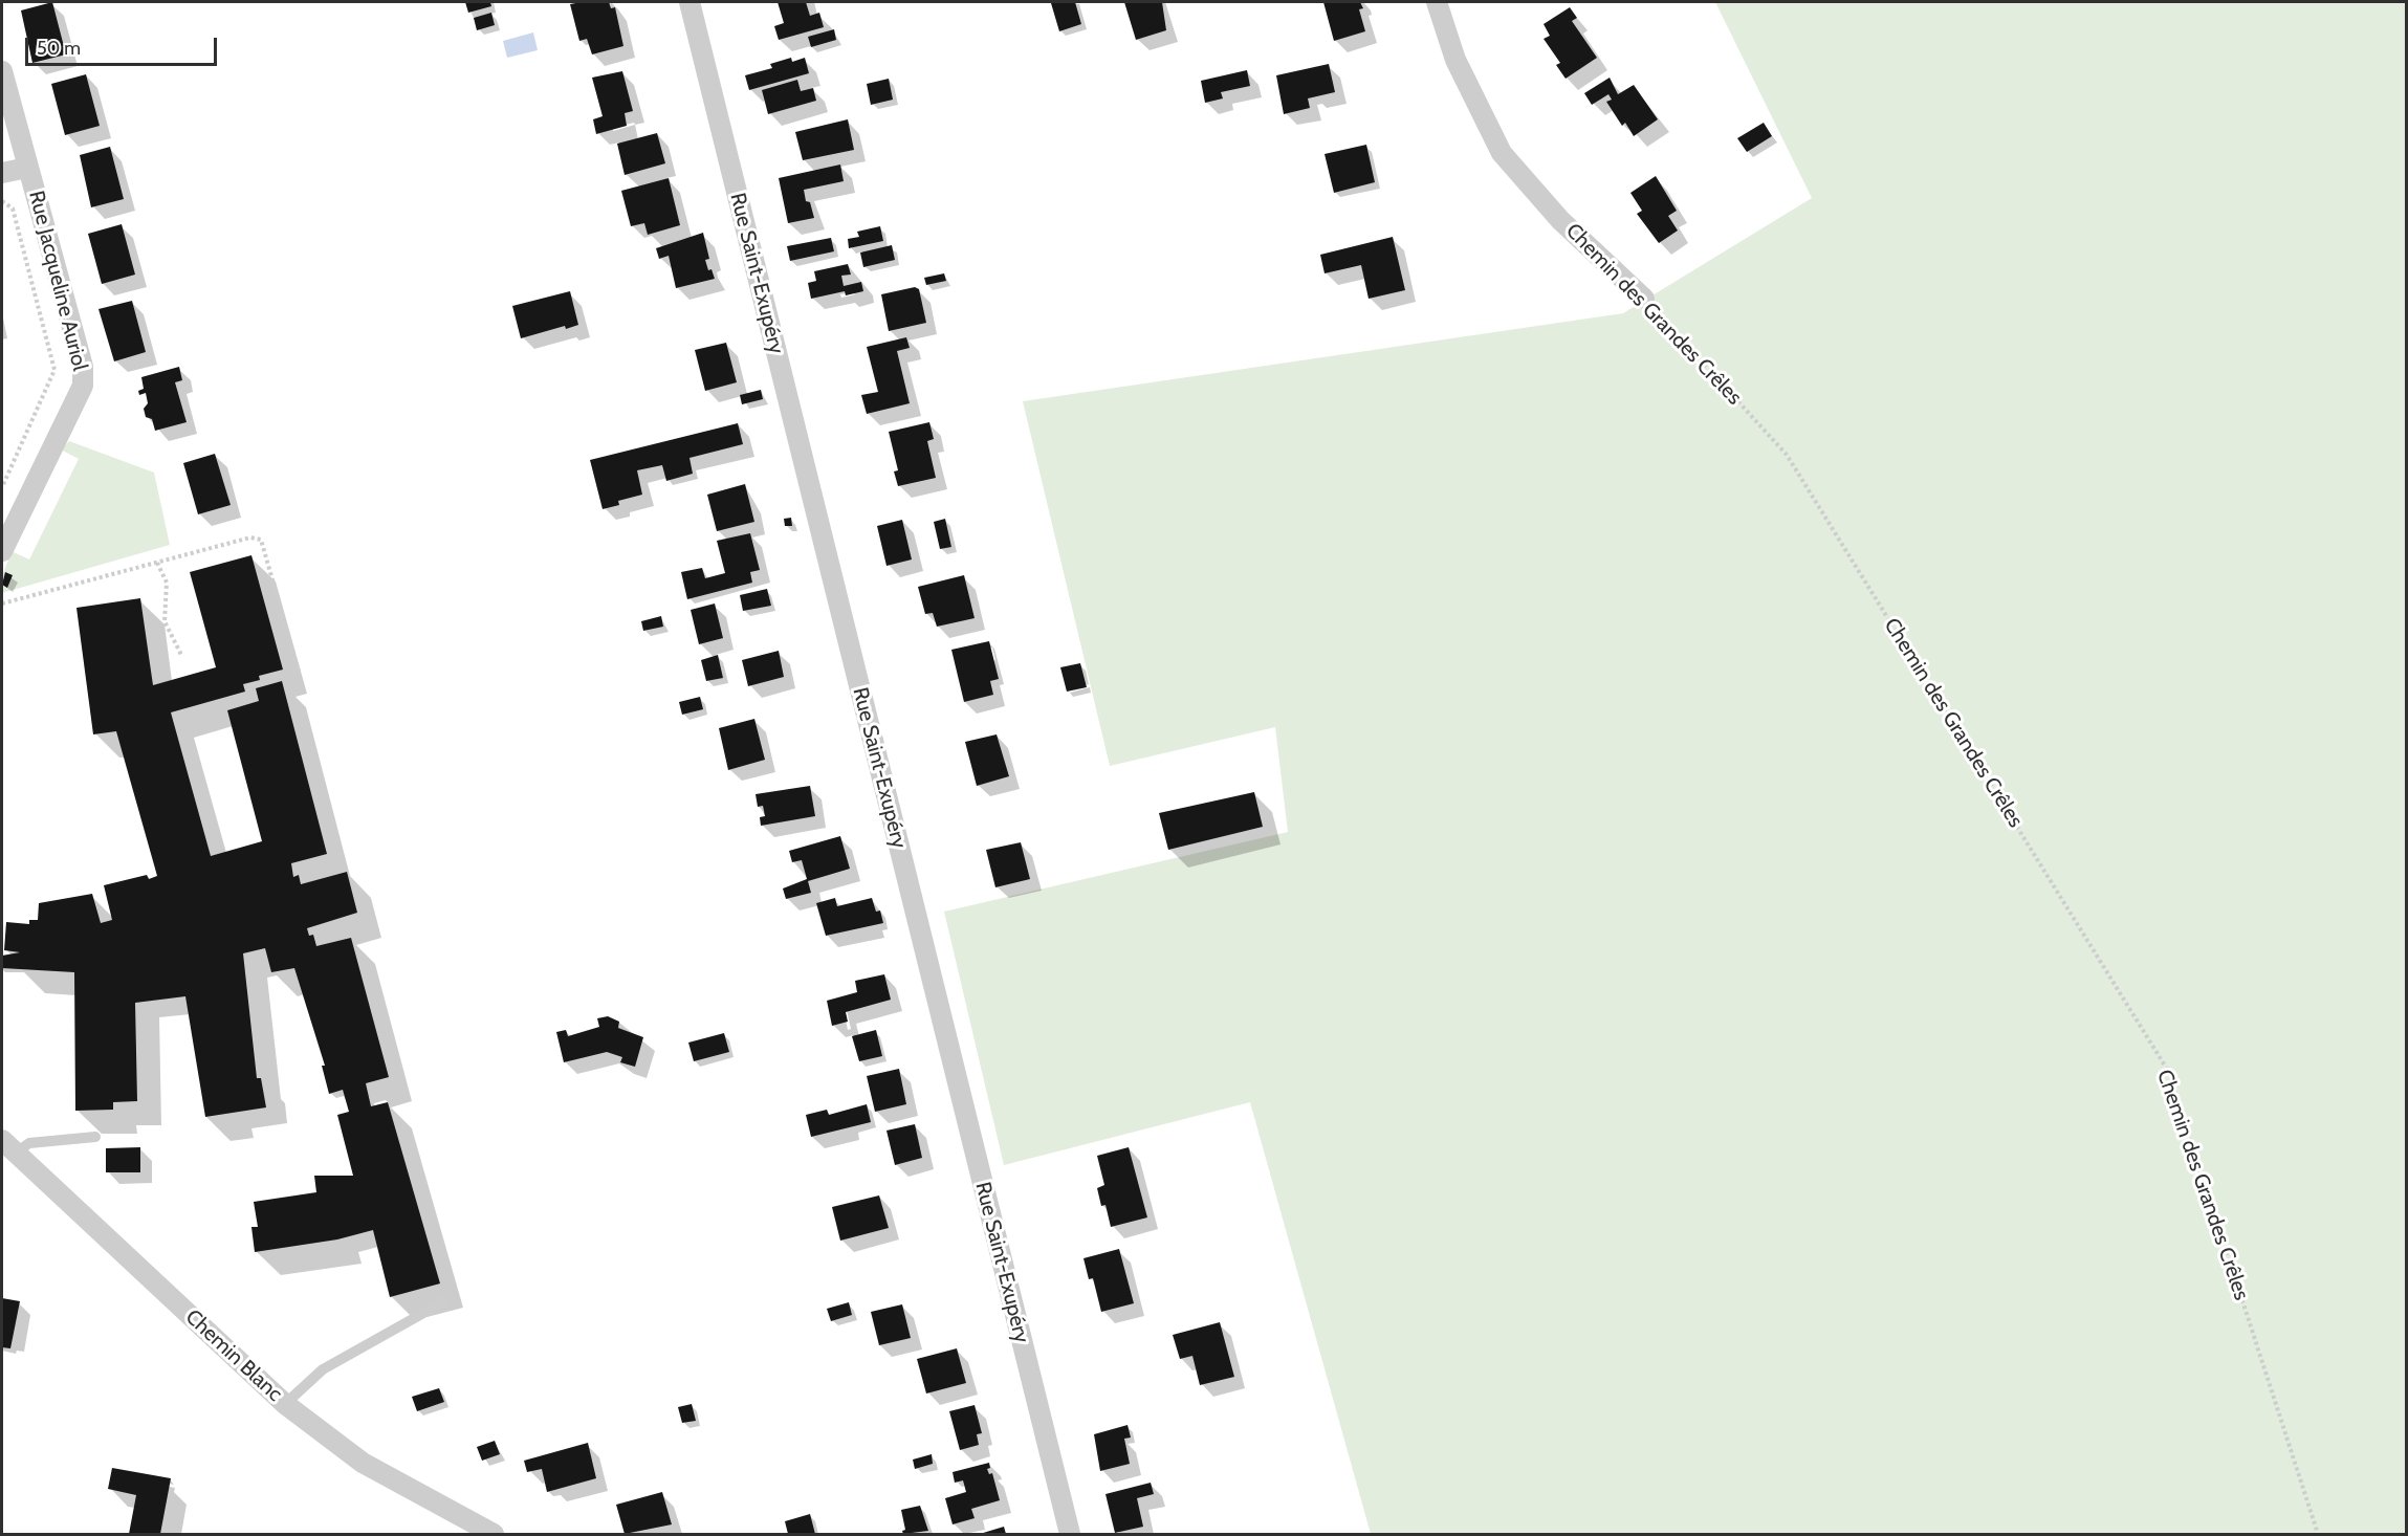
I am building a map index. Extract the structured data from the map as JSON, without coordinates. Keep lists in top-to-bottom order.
{
  "streets": {
    "street": [
      "Rue Saint-Exupéry",
      "Rue Jacqueline Auriol",
      "Chemin des Grandes Crêles",
      "Chemin Blanc"
    ]
  },
  "scale_bar": "50 m"
}
